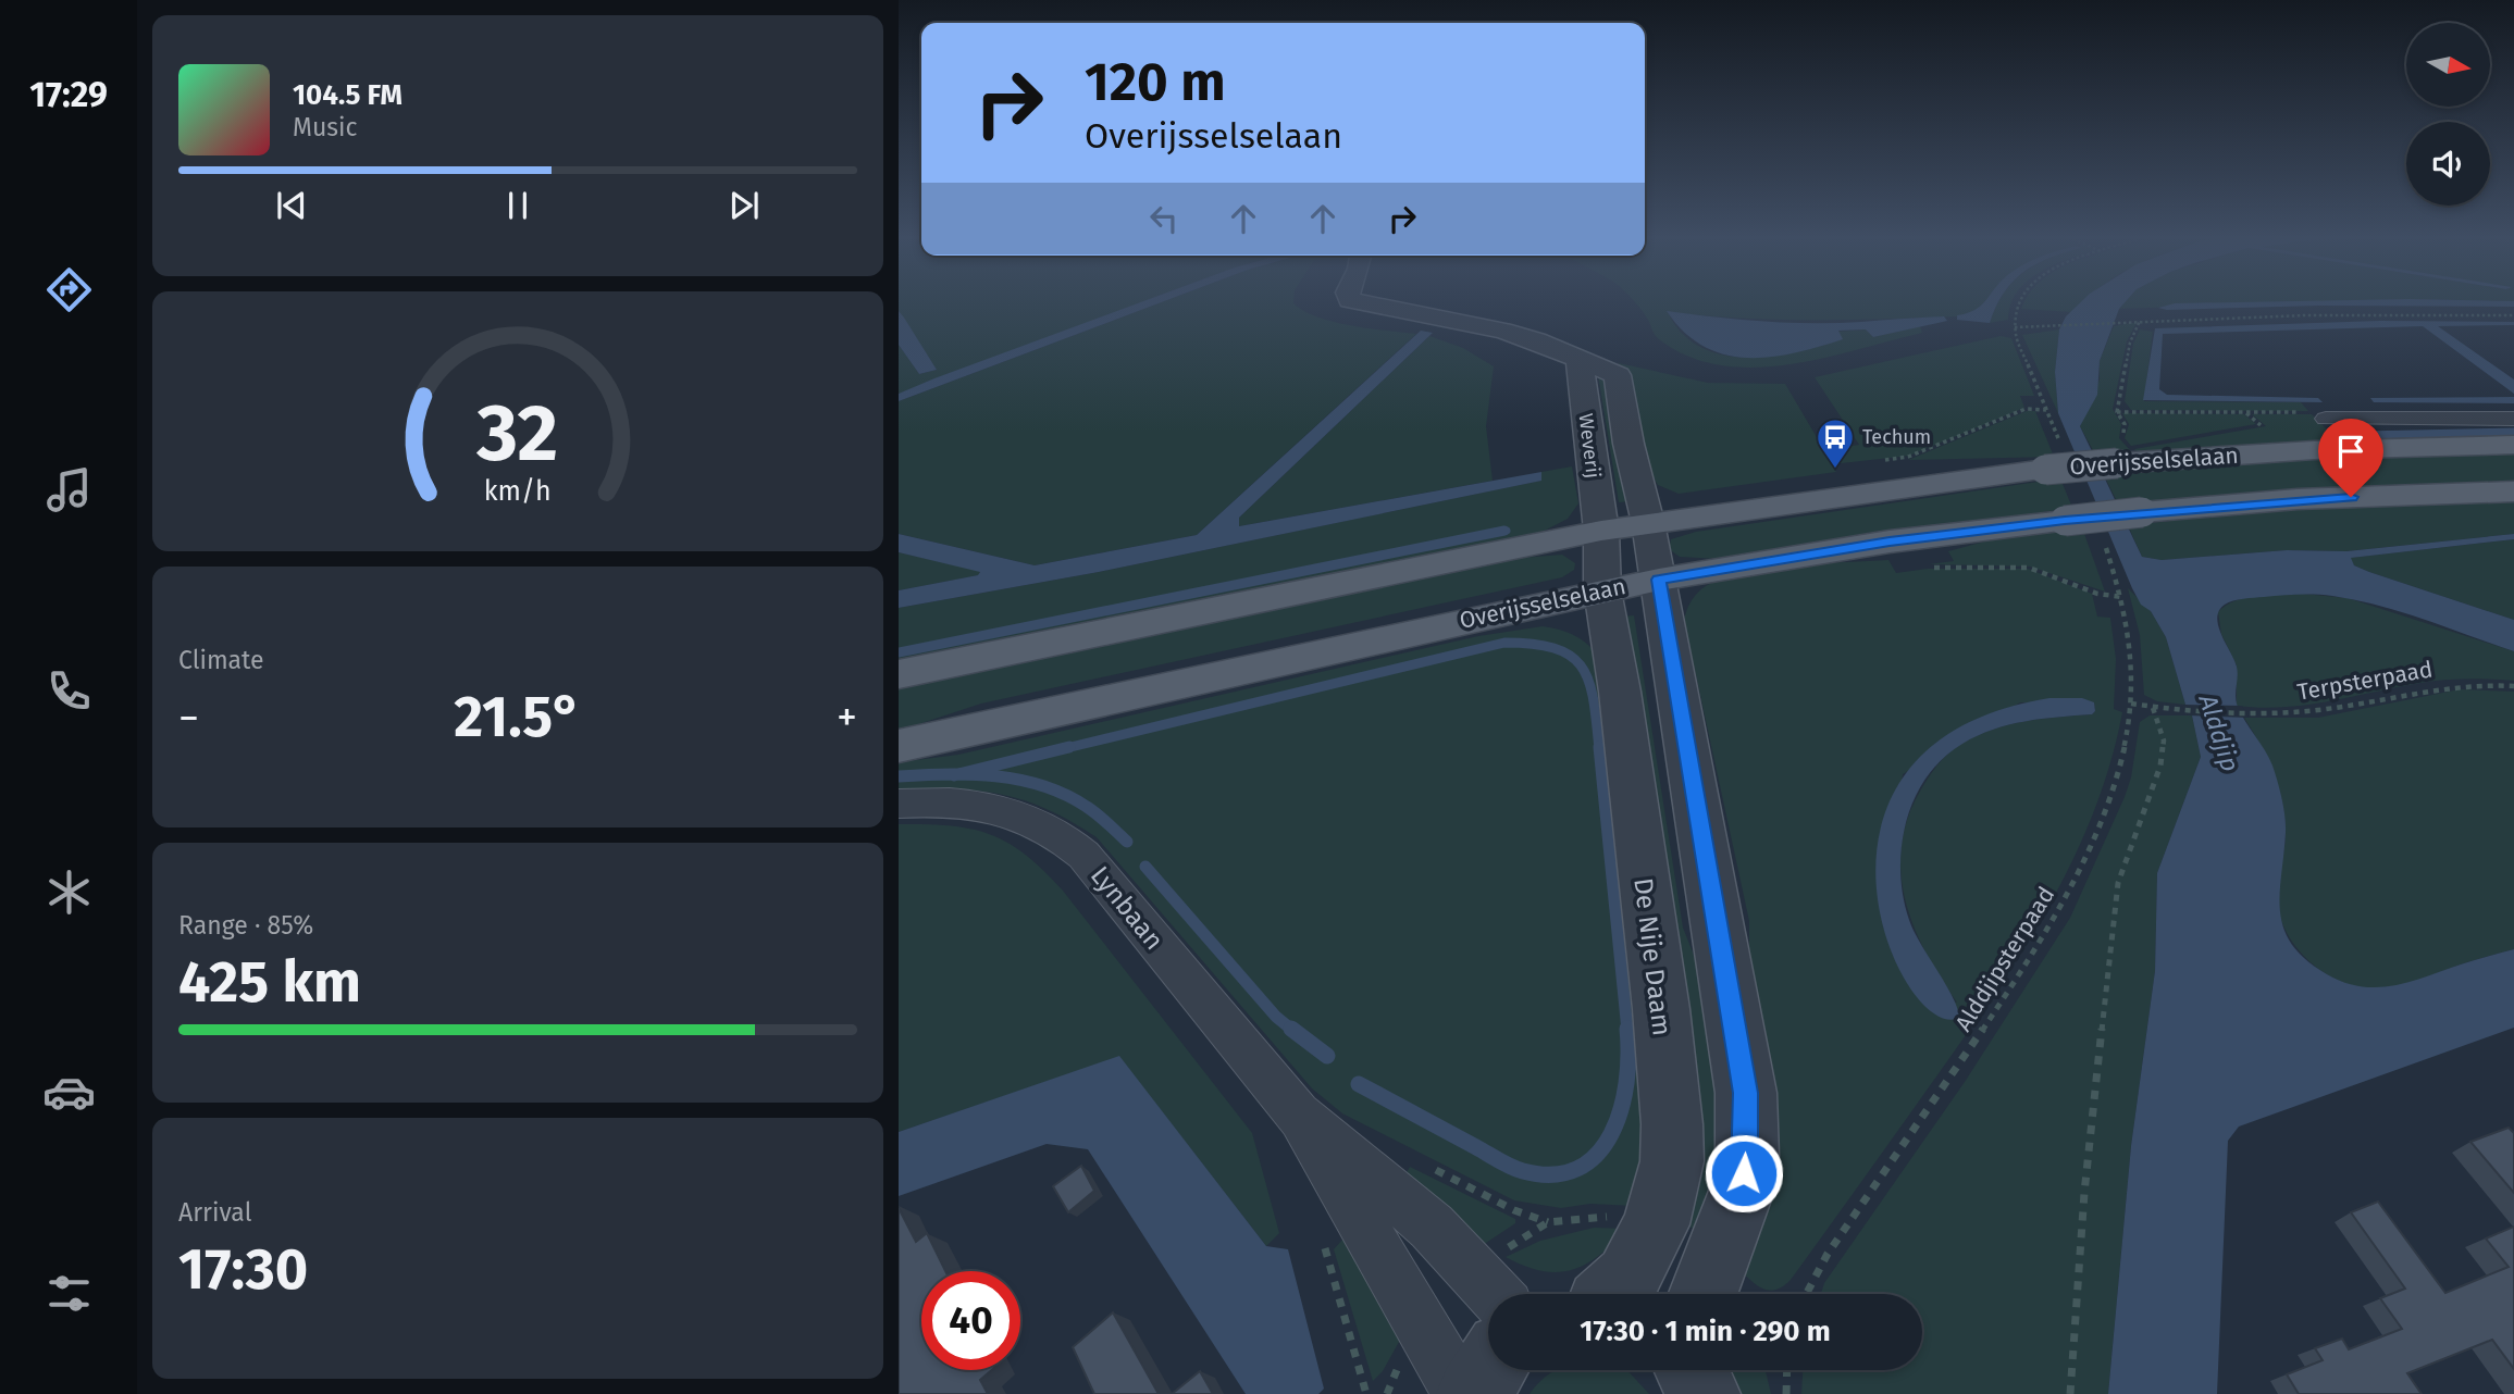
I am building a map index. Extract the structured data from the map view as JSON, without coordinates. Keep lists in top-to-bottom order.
{
  "streets": {
    "main road": ["Overijsselselaan"],
    "street": ["Weverij", "Lynbaan", "De Nije Daam"],
    "path": ["Terpsterpaad", "Alddjipsterpaad"]
  },
  "crossings": [
    ["Weverij", "Overijsselselaan"],
    ["Weverij", "De Nije Daam"],
    ["Overijsselselaan", "De Nije Daam"],
    ["Terpsterpaad", "Alddjipsterpaad"]
  ],
  "water": ["Alddjip"],
  "places": {
    "bus stop": ["Techum"]
  },
  "north": "right",
  "page": {
    "tabs": "17:29",
    "turn": ["120 m", "Overijsselselaan"],
    "song": ["104.5 FM", "Music"],
    "tile": [
      "Climate",
      ["Range · 85%", "425 km"],
      ["Arrival", "17:30"]
    ],
    "heat": ["−", "21.5°", "+"],
    "limit": "40",
    "trip": "17:30 · 1 min · 290 m",
    "gauge": ["32", "km/h"]
  }
}
